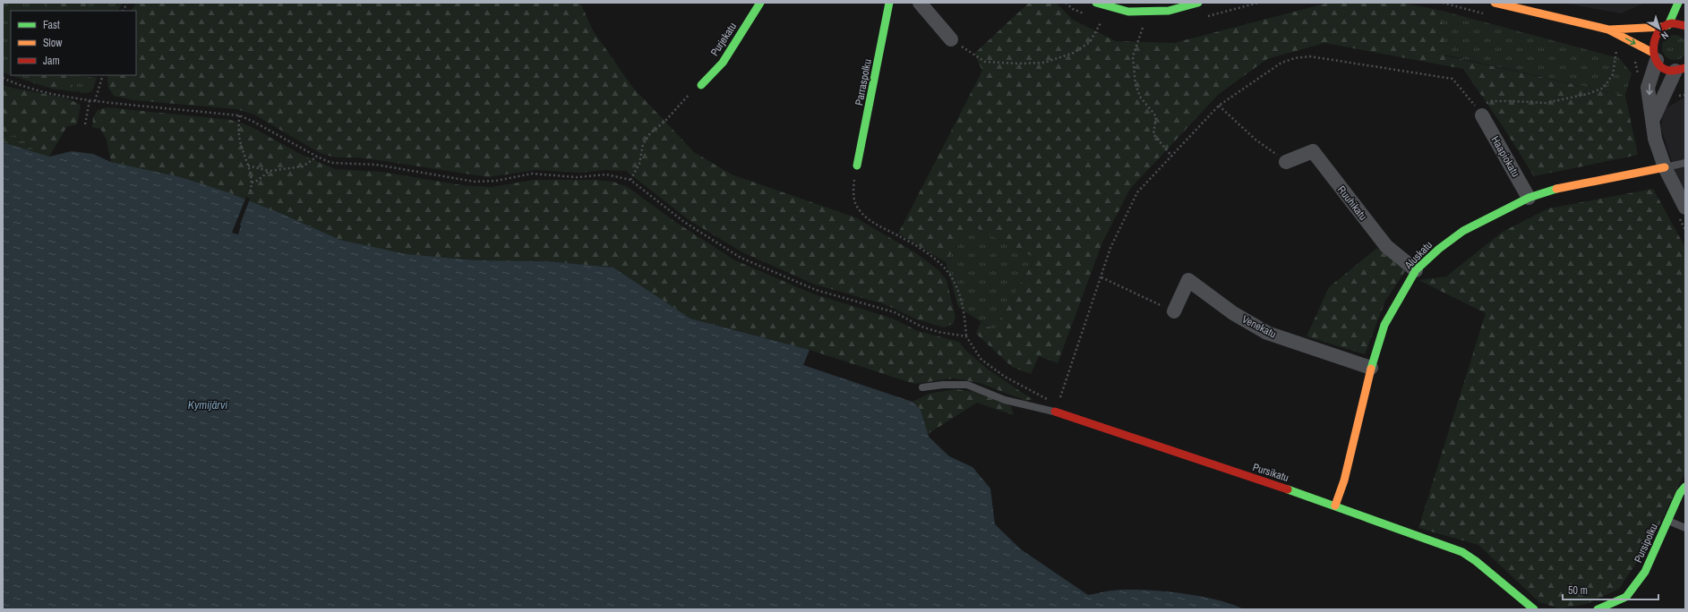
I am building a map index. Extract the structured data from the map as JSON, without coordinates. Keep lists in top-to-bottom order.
{
  "streets": {
    "street": [
      "Purjekatu",
      "Parraspolku",
      "Haapiokatu",
      "Ruuhikatu",
      "Aluskatu",
      "Venekatu",
      "Pursikatu",
      "Pursipolku"
    ]
  },
  "crossings": [
    ["Haapiokatu", "Aluskatu"],
    ["Ruuhikatu", "Aluskatu"],
    ["Aluskatu", "Venekatu"],
    ["Aluskatu", "Pursikatu"]
  ],
  "water": ["Kymijärvi"],
  "legend": ["Fast", "Slow", "Jam"],
  "scale_bar": "50 m",
  "north": "bottom right"
}
